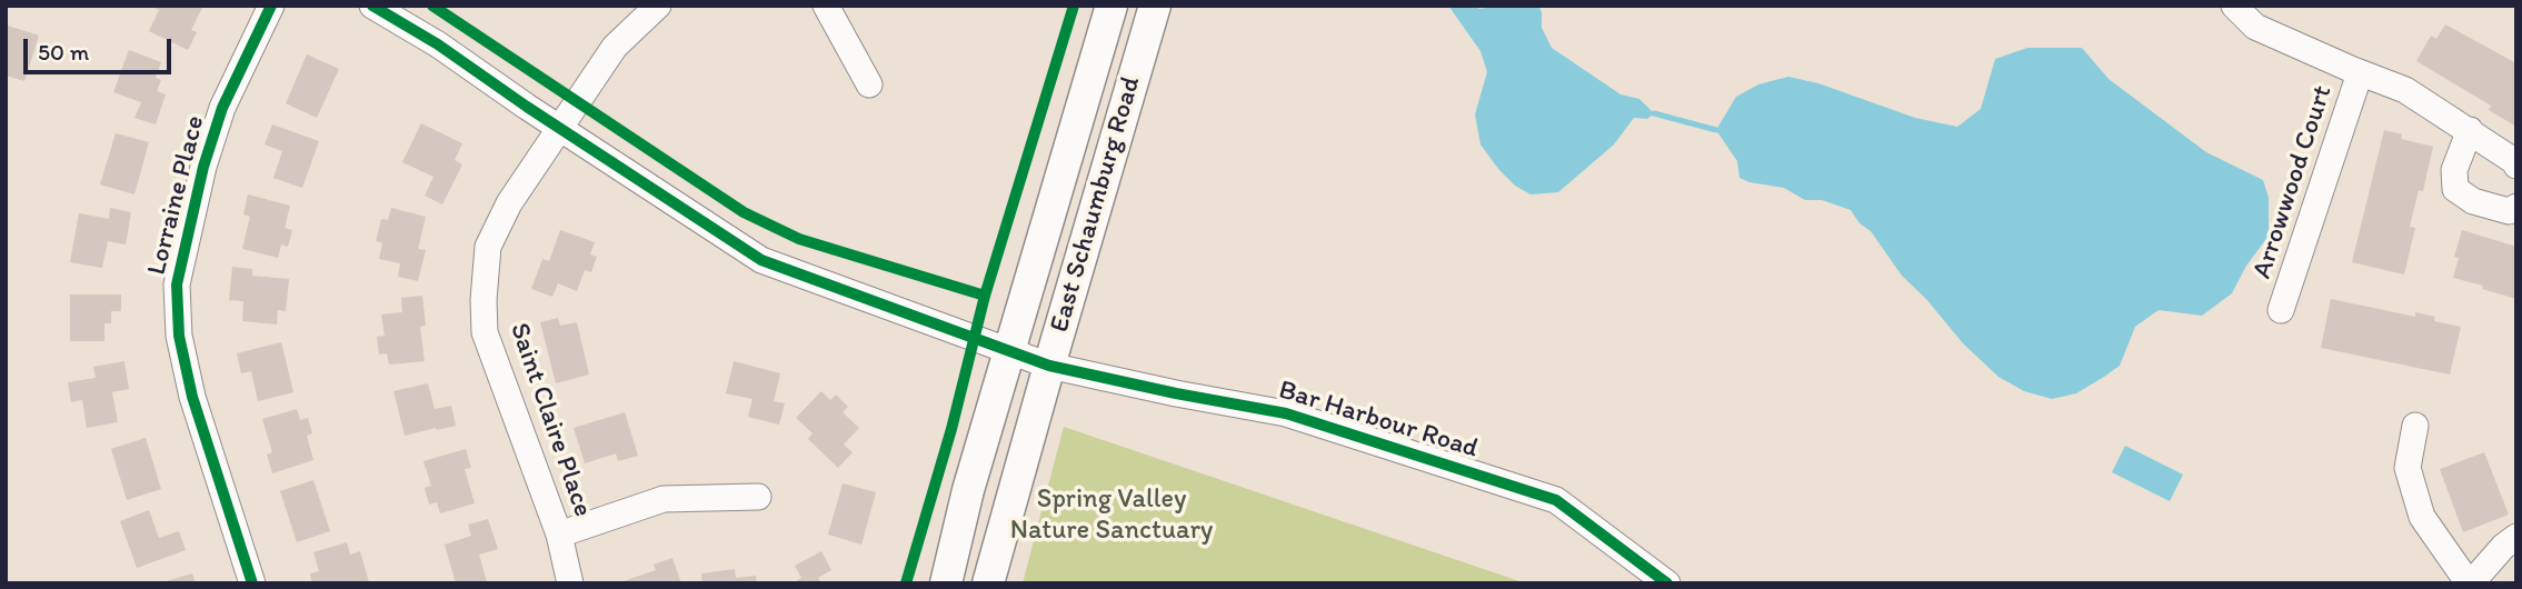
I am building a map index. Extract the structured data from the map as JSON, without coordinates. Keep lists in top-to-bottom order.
{
  "streets": {
    "main road": ["East Schaumburg Road"],
    "street": [
      "Arrowwood Court",
      "Lorraine Place",
      "Saint Claire Place",
      "Bar Harbour Road"
    ]
  },
  "crossings": [
    ["East Schaumburg Road", "Bar Harbour Road"],
    ["Saint Claire Place", "Bar Harbour Road"]
  ],
  "parks": ["Spring Valley Nature Sanctuary"],
  "scale_bar": "50 m"
}
